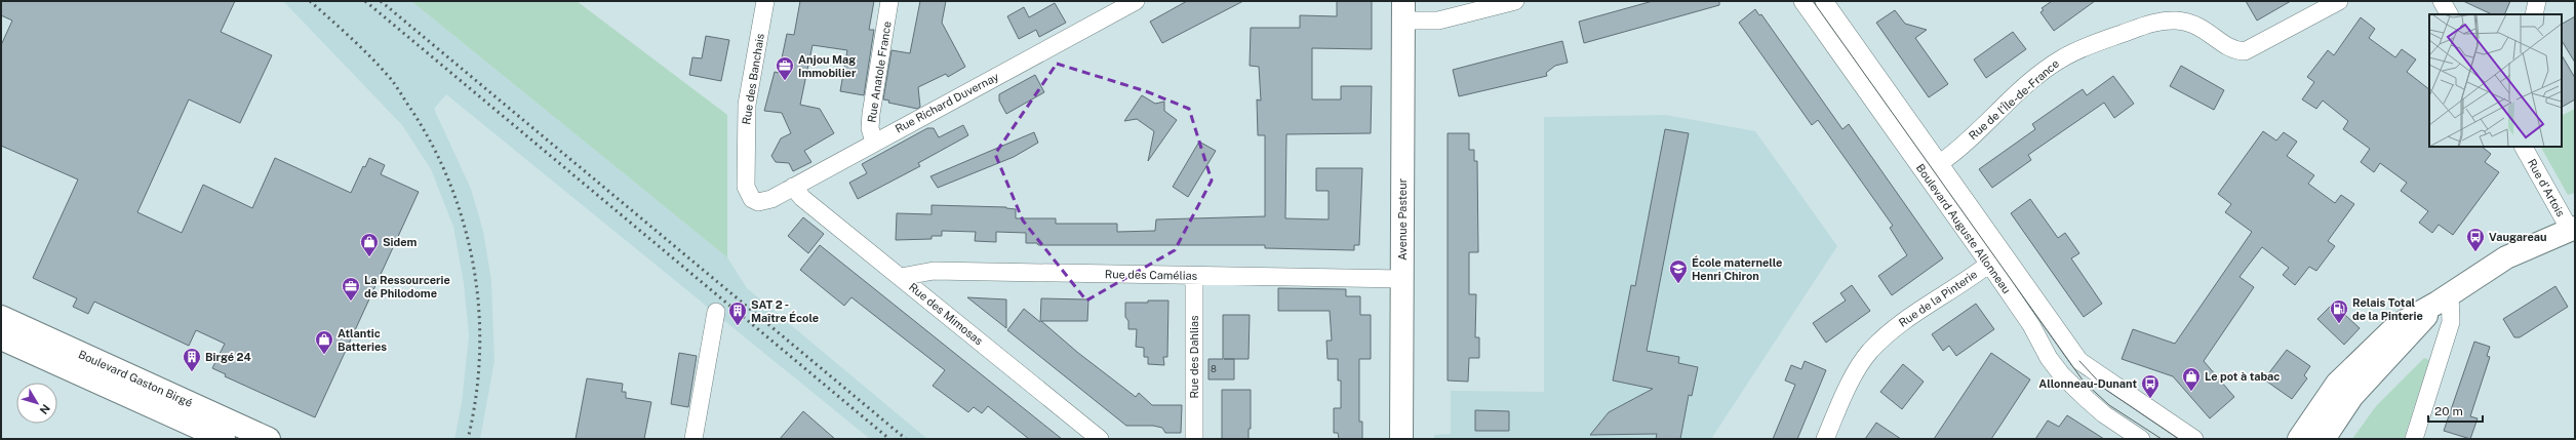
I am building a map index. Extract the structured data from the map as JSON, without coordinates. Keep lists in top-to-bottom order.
{
  "streets": {
    "main road": ["Avenue Pasteur", "Boulevard Gaston Birgé"],
    "street": [
      "Rue Anatole France",
      "Rue des Banchais",
      "Rue de l'Île-de-France",
      "Rue Richard Duvernay",
      "Rue d'Artois",
      "Boulevard Auguste Allonneau",
      "Rue des Camélias",
      "Rue de la Pinterie",
      "Rue des Mimosas",
      "Rue des Dahlias"
    ]
  },
  "crossings": [
    ["Rue Anatole France", "Rue Richard Duvernay"],
    ["Rue des Banchais", "Rue Richard Duvernay"],
    ["Rue Richard Duvernay", "Rue des Mimosas"],
    ["Avenue Pasteur", "Rue des Camélias"],
    ["Boulevard Auguste Allonneau", "Rue de la Pinterie"],
    ["Rue des Camélias", "Rue des Mimosas"],
    ["Rue des Camélias", "Rue des Dahlias"]
  ],
  "places": {
    "office": ["Anjou Mag Immobilier", "La Ressourcerie de Philodome"],
    "bus stop": ["Vaugareau", "Allonneau-Dunant"],
    "shop": ["Sidem", "Atlantic Batteries", "Le pot à tabac"],
    "school or university": ["École maternelle Henri Chiron"],
    "fuel station": ["Relais Total de la Pinterie"],
    "building": ["SAT 2 - Maître École", "Birgé 24"]
  },
  "house_numbers": ["8"],
  "scale_bar": "20 m",
  "north": "bottom right"
}
